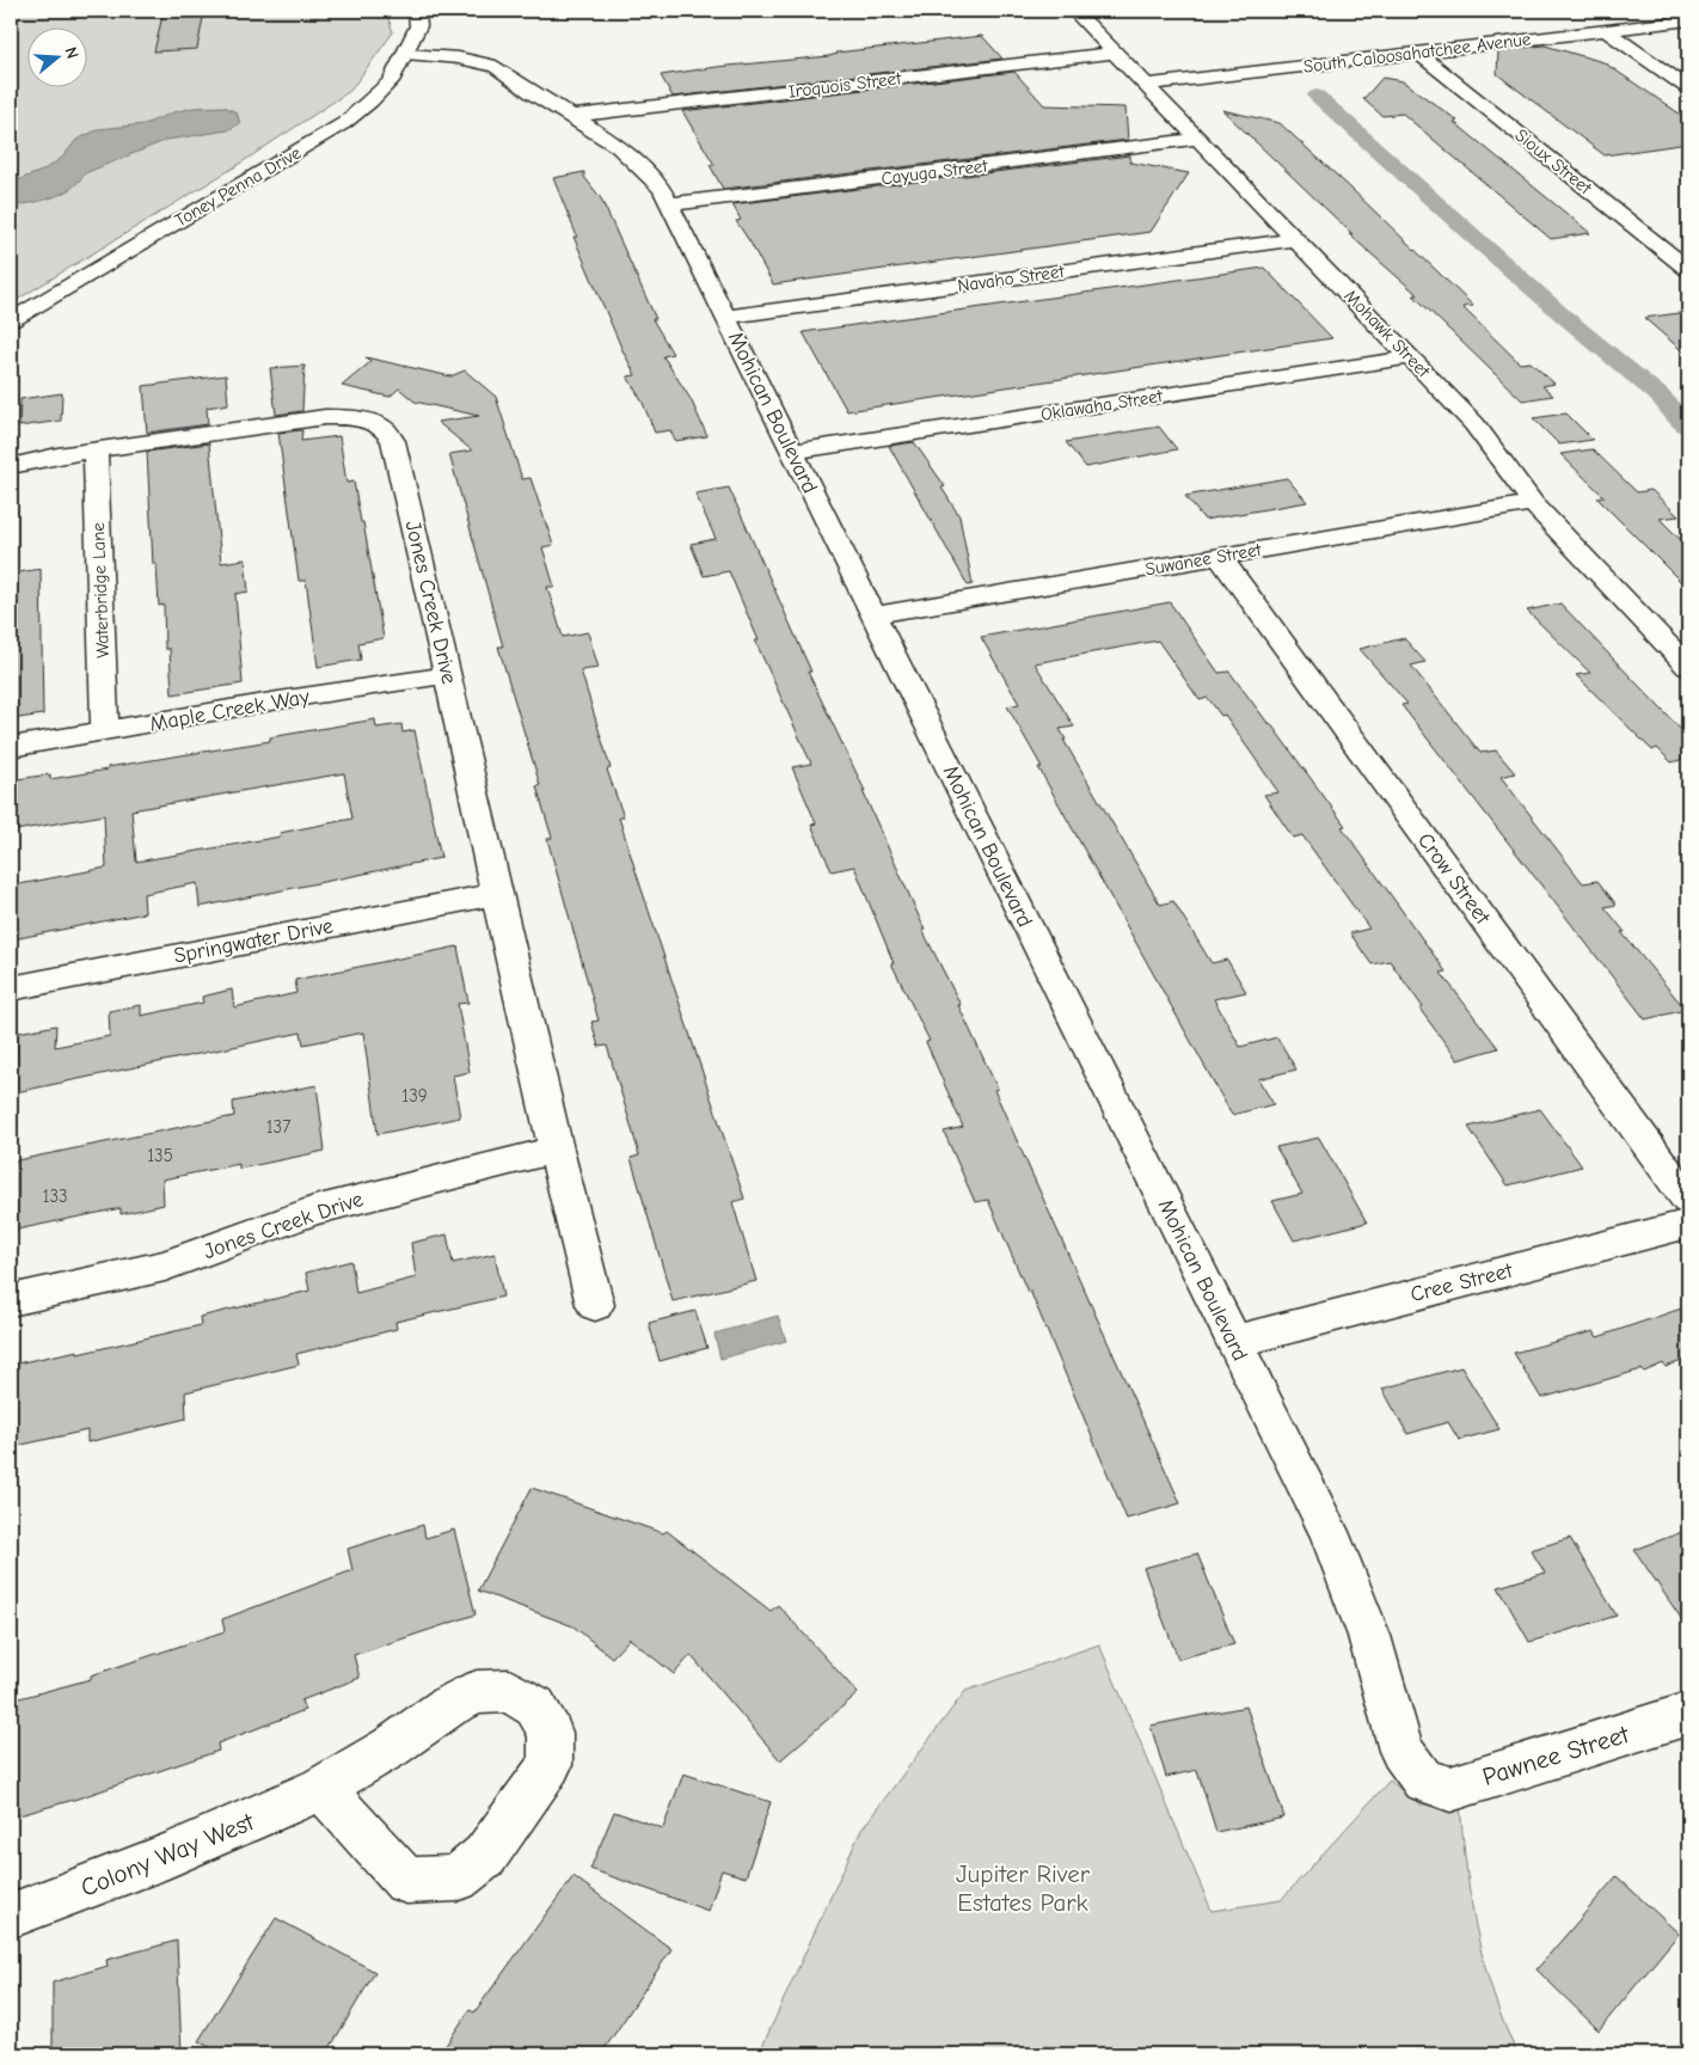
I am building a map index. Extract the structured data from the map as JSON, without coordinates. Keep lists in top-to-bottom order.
{
  "streets": {
    "street": [
      "South Caloosahatchee Avenue",
      "Iroquois Street",
      "Sioux Street",
      "Cayuga Street",
      "Toney Penna Drive",
      "Navaho Street",
      "Mohawk Street",
      "Oklawaha Street",
      "Mohican Boulevard",
      "Suwanee Street",
      "Waterbridge Lane",
      "Jones Creek Drive",
      "Maple Creek Way",
      "Crow Street",
      "Springwater Drive",
      "Cree Street",
      "Pawnee Street",
      "Colony Way West"
    ]
  },
  "crossings": [
    ["South Caloosahatchee Avenue", "Sioux Street"],
    ["South Caloosahatchee Avenue", "Mohawk Street"],
    ["Iroquois Street", "Mohawk Street"],
    ["Iroquois Street", "Mohican Boulevard"],
    ["Cayuga Street", "Mohawk Street"],
    ["Cayuga Street", "Mohican Boulevard"],
    ["Toney Penna Drive", "Mohican Boulevard"],
    ["Navaho Street", "Mohawk Street"],
    ["Navaho Street", "Mohican Boulevard"],
    ["Mohawk Street", "Oklawaha Street"],
    ["Mohawk Street", "Suwanee Street"],
    ["Oklawaha Street", "Mohican Boulevard"],
    ["Mohican Boulevard", "Suwanee Street"],
    ["Mohican Boulevard", "Cree Street"],
    ["Mohican Boulevard", "Pawnee Street"],
    ["Suwanee Street", "Crow Street"],
    ["Waterbridge Lane", "Jones Creek Drive"],
    ["Waterbridge Lane", "Maple Creek Way"],
    ["Jones Creek Drive", "Maple Creek Way"],
    ["Jones Creek Drive", "Springwater Drive"]
  ],
  "parks": ["Jupiter River Estates Park"],
  "house_numbers": [
    "139",
    "137",
    "135",
    "133"
  ],
  "north": "right"
}
